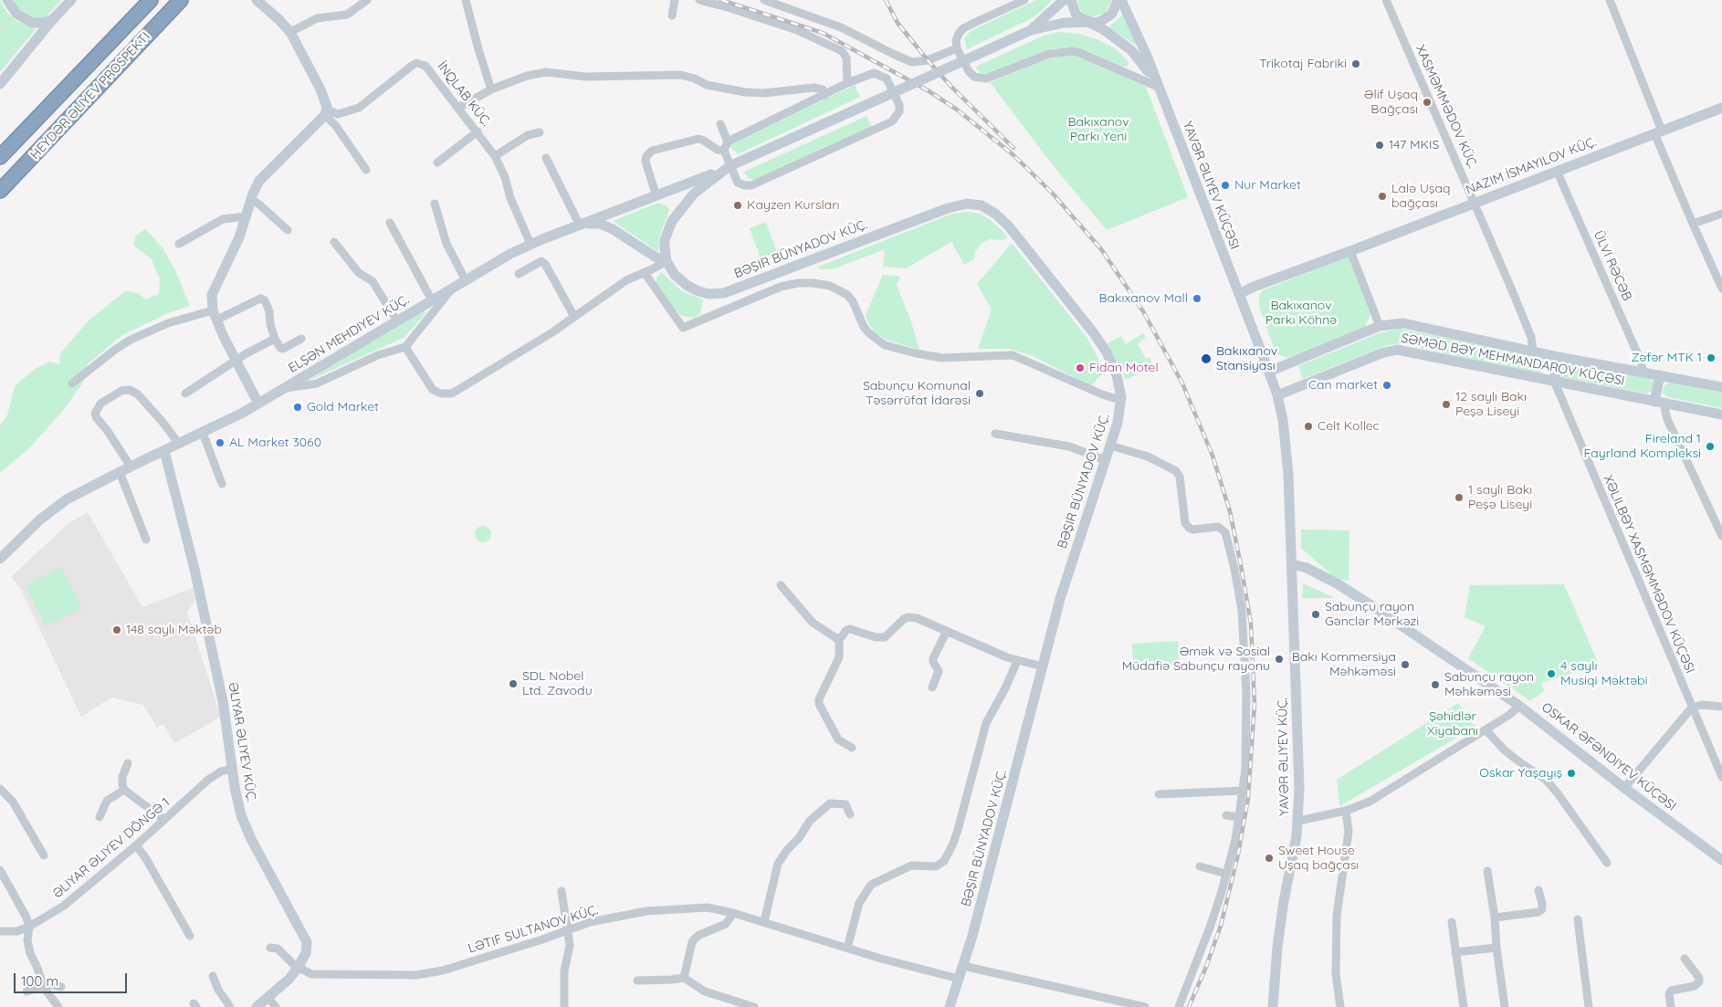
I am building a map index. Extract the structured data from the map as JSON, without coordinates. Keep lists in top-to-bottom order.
{
  "streets": {
    "highway": ["HEYDƏR ƏLIYEV PROSPEKTI"],
    "street": [
      "İNQLAB KÜÇ.",
      "XASMƏMMƏDOV KÜÇ.",
      "YAVƏR ƏLIYEV KÜÇƏSI",
      "BƏŞIR BÜNYADOV KÜÇ.",
      "ÜLVI RƏCƏB",
      "ELŞƏN MEHDIYEV KÜÇ.",
      "SƏMƏD BƏY MEHMANDAROV KÜÇƏSI",
      "XƏLILBƏY XASMƏMMƏDOV KÜÇƏSI",
      "ƏLIYAR ƏLIYEV KÜÇ.",
      "YAVƏR ƏLIYEV KÜÇ.",
      "OSKAR ƏFƏNDIYEV KÜÇƏSI",
      "ƏLIYAR ƏLIYEV DÖNGƏ 1",
      "LƏTIF SULTANOV KÜÇ."
    ]
  },
  "crossings": [
    ["İNQLAB KÜÇ.", "ELŞƏN MEHDIYEV KÜÇ."],
    ["XASMƏMMƏDOV KÜÇ.", "SƏMƏD BƏY MEHMANDAROV KÜÇƏSI"],
    ["BƏŞIR BÜNYADOV KÜÇ.", "LƏTIF SULTANOV KÜÇ."],
    ["ÜLVI RƏCƏB", "SƏMƏD BƏY MEHMANDAROV KÜÇƏSI"],
    ["ELŞƏN MEHDIYEV KÜÇ.", "ƏLIYAR ƏLIYEV KÜÇ."],
    ["SƏMƏD BƏY MEHMANDAROV KÜÇƏSI", "XƏLILBƏY XASMƏMMƏDOV KÜÇƏSI"],
    ["SƏMƏD BƏY MEHMANDAROV KÜÇƏSI", "YAVƏR ƏLIYEV KÜÇ."],
    ["ƏLIYAR ƏLIYEV KÜÇ.", "ƏLIYAR ƏLIYEV DÖNGƏ 1"],
    ["ƏLIYAR ƏLIYEV KÜÇ.", "LƏTIF SULTANOV KÜÇ."],
    ["YAVƏR ƏLIYEV KÜÇ.", "OSKAR ƏFƏNDIYEV KÜÇƏSI"]
  ],
  "parks": ["Bakıxanov Parkı Yeni", "Bakıxanov Parkı Köhnə", "Şəhidlər Xiyabanı"],
  "places": [
    "Trikotaj Fabriki",
    "Əlif Uşaq Bağçası",
    "147 MKIS",
    "Nur Market",
    "Lalə Uşaq bağçası",
    "Kayzen Kursları",
    "Bakıxanov Mall",
    "Zəfər MTK 1",
    "Bakıxanov Stansiyası",
    "Fidan Motel",
    "Can market",
    "Sabunçu Komunal Təsərrüfat İdarəsi",
    "12 saylı Bakı Peşə Liseyi",
    "Gold Market",
    "Celt Kollec",
    "AL Market 3060",
    "Fireland 1 Fayrland Kompleksi",
    "1 saylı Bakı Peşə Liseyi",
    "Sabunçu rayon Gənclər Mərkəzi",
    "148 saylı Məktəb",
    "Əmək və Sosial Müdafiə Sabunçu rayonu",
    "Bakı Kommersiya Məhkəməsi",
    "4 saylı Musiqi Məktəbi",
    "SDL Nobel Ltd. Zavodu",
    "Sabunçu rayon Məhkəməsi",
    "Oskar Yaşayış",
    "Sweet House Uşaq bağçası"
  ],
  "scale_bar": "100 m"
}
